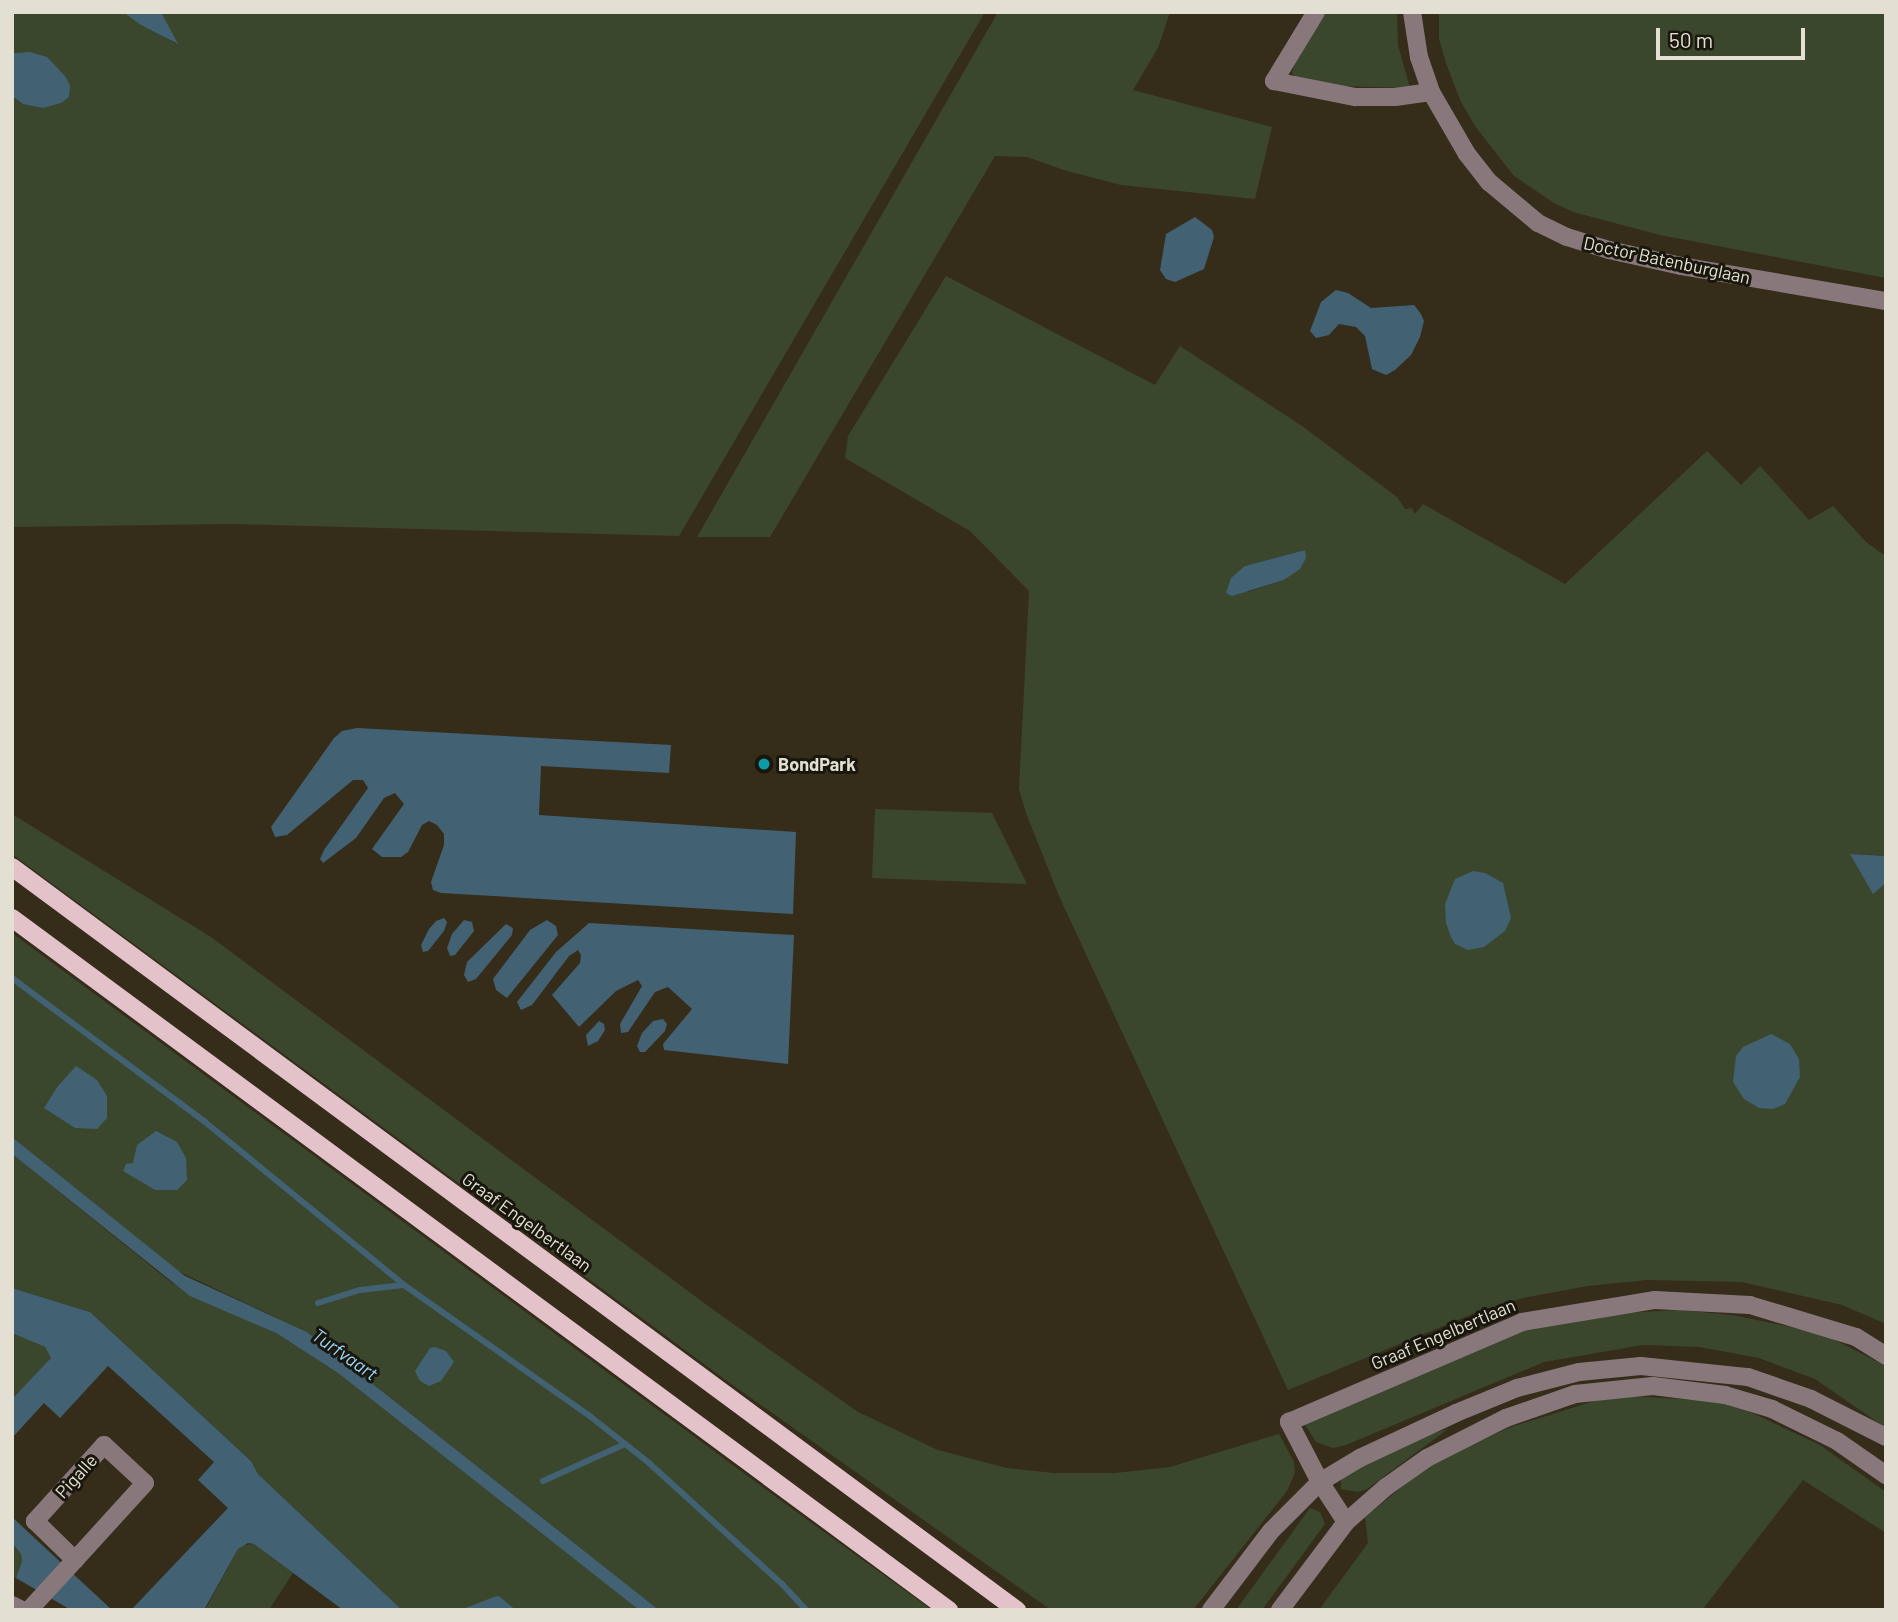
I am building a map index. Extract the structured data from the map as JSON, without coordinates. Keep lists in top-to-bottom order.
{
  "streets": {
    "main road": ["Graaf Engelbertlaan"],
    "street": ["Doctor Batenburglaan", "Pigalle"]
  },
  "water": ["Turfvaart"],
  "places": ["BondPark"],
  "scale_bar": "50 m"
}
